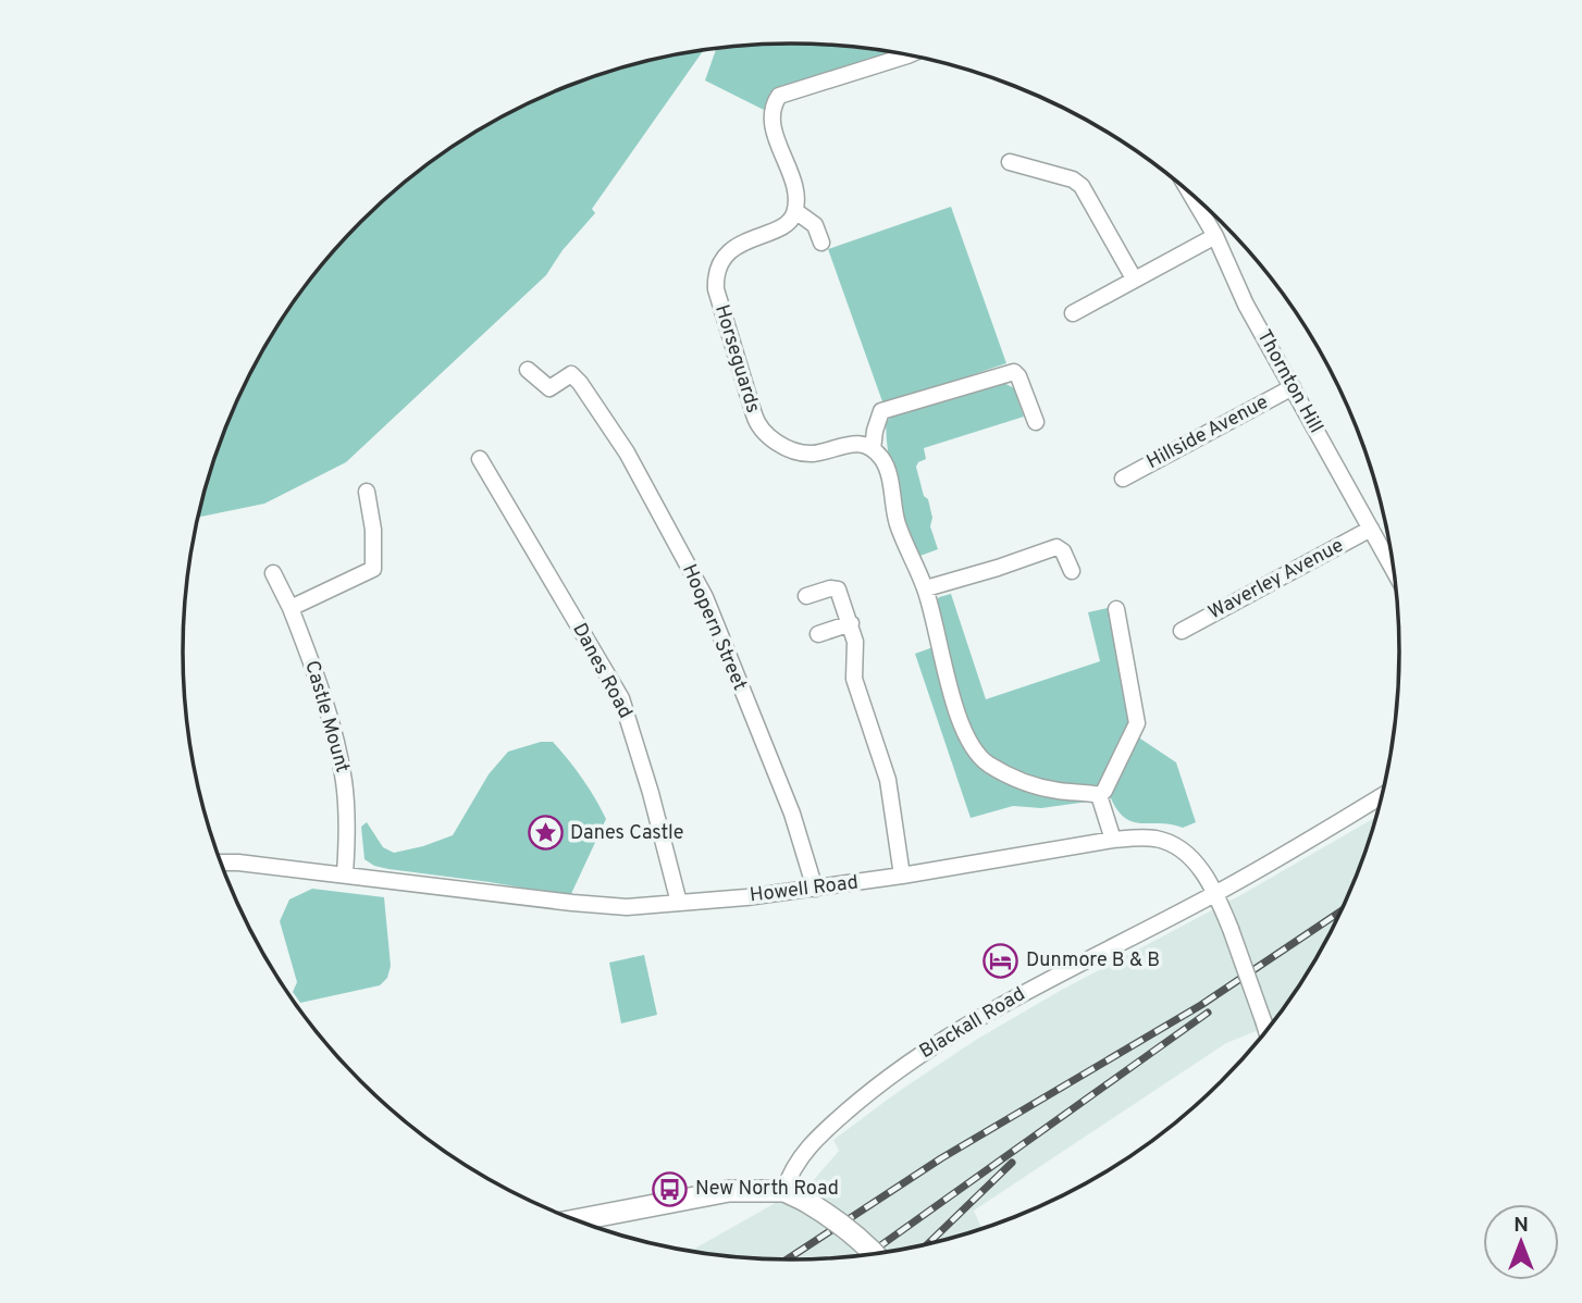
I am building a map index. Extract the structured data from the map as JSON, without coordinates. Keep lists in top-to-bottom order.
{
  "streets": {
    "street": [
      "Horseguards",
      "Thornton Hill",
      "Hillside Avenue",
      "Waverley Avenue",
      "Hoopern Street",
      "Danes Road",
      "Castle Mount",
      "Howell Road",
      "Blackall Road"
    ]
  },
  "crossings": [
    ["Thornton Hill", "Hillside Avenue"],
    ["Thornton Hill", "Waverley Avenue"],
    ["Hoopern Street", "Howell Road"],
    ["Danes Road", "Howell Road"],
    ["Castle Mount", "Howell Road"],
    ["Howell Road", "Blackall Road"]
  ],
  "places": {
    "place": ["Danes Castle"],
    "hotel": ["Dunmore B & B"],
    "bus stop": ["New North Road"]
  },
  "north": "top"
}
